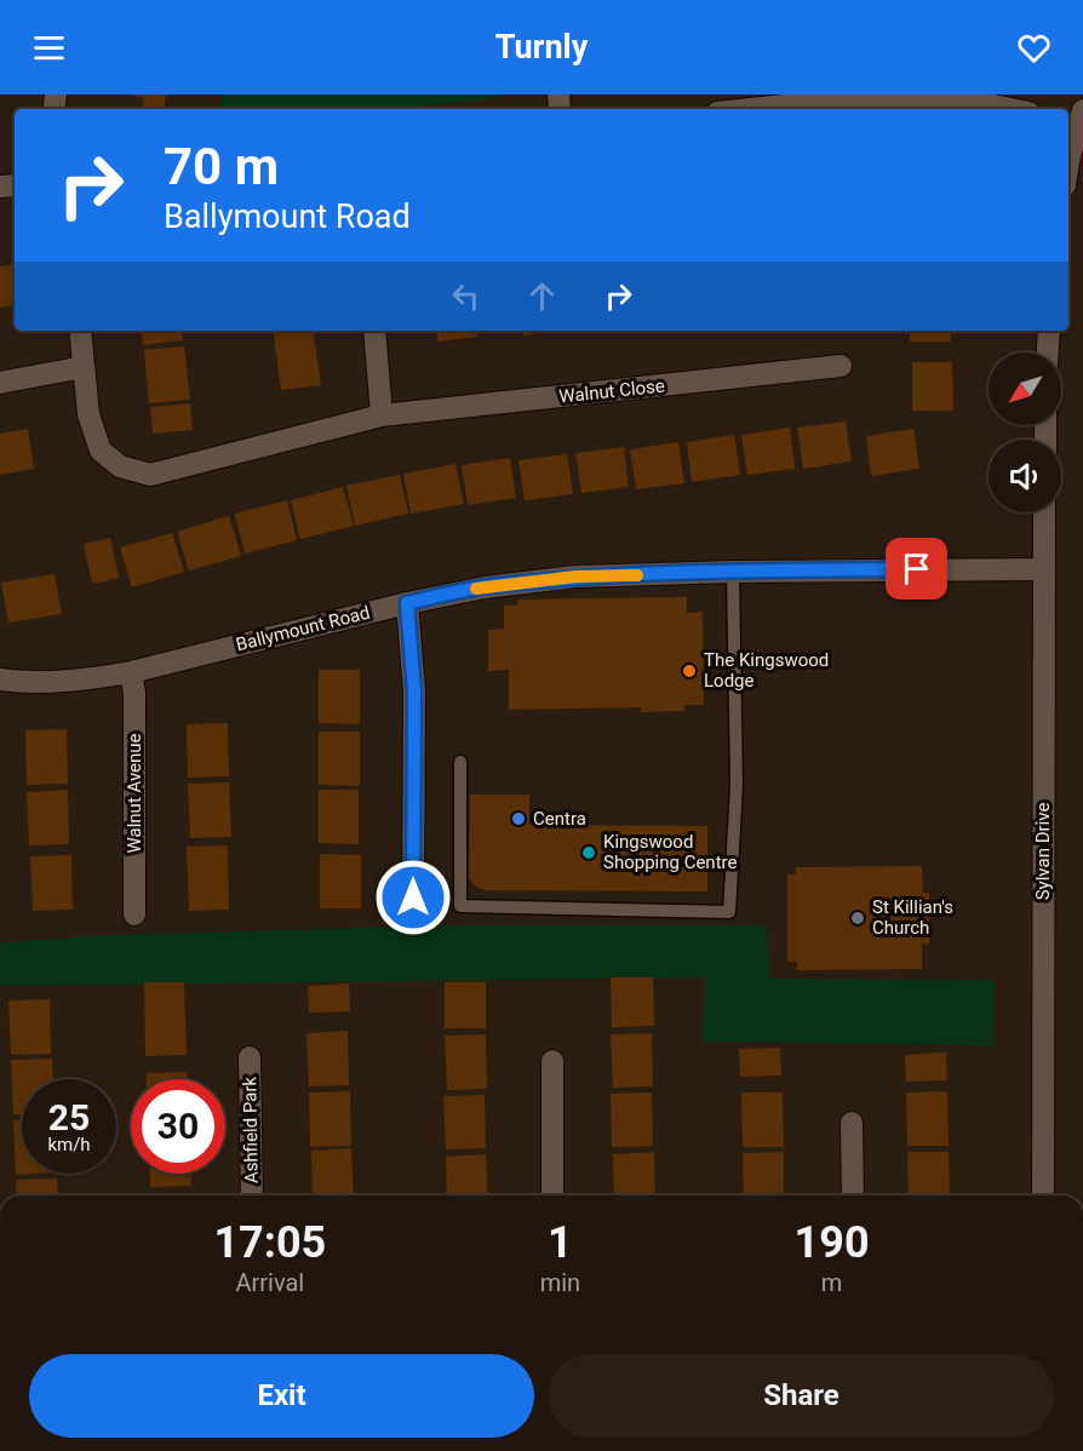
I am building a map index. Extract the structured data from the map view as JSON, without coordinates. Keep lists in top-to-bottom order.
{
  "streets": {
    "street": [
      "Walnut Close",
      "Ballymount Road",
      "Walnut Avenue",
      "Sylvan Drive",
      "Ashfield Park"
    ]
  },
  "crossings": [
    ["Ballymount Road", "Walnut Avenue"],
    ["Ballymount Road", "Sylvan Drive"]
  ],
  "places": [
    "The Kingswood Lodge",
    "Centra",
    "Kingswood Shopping Centre",
    "St Killian's Church"
  ],
  "north": "bottom left",
  "page": {
    "header": "Turnly",
    "turn": ["70 m", "Ballymount Road"],
    "speed": "25 km/h",
    "limit": "30",
    "eta": [
      "17:05",
      "Arrival",
      "1",
      "min",
      "190",
      "m"
    ],
    "buttons": ["Exit", "Share"]
  }
}
